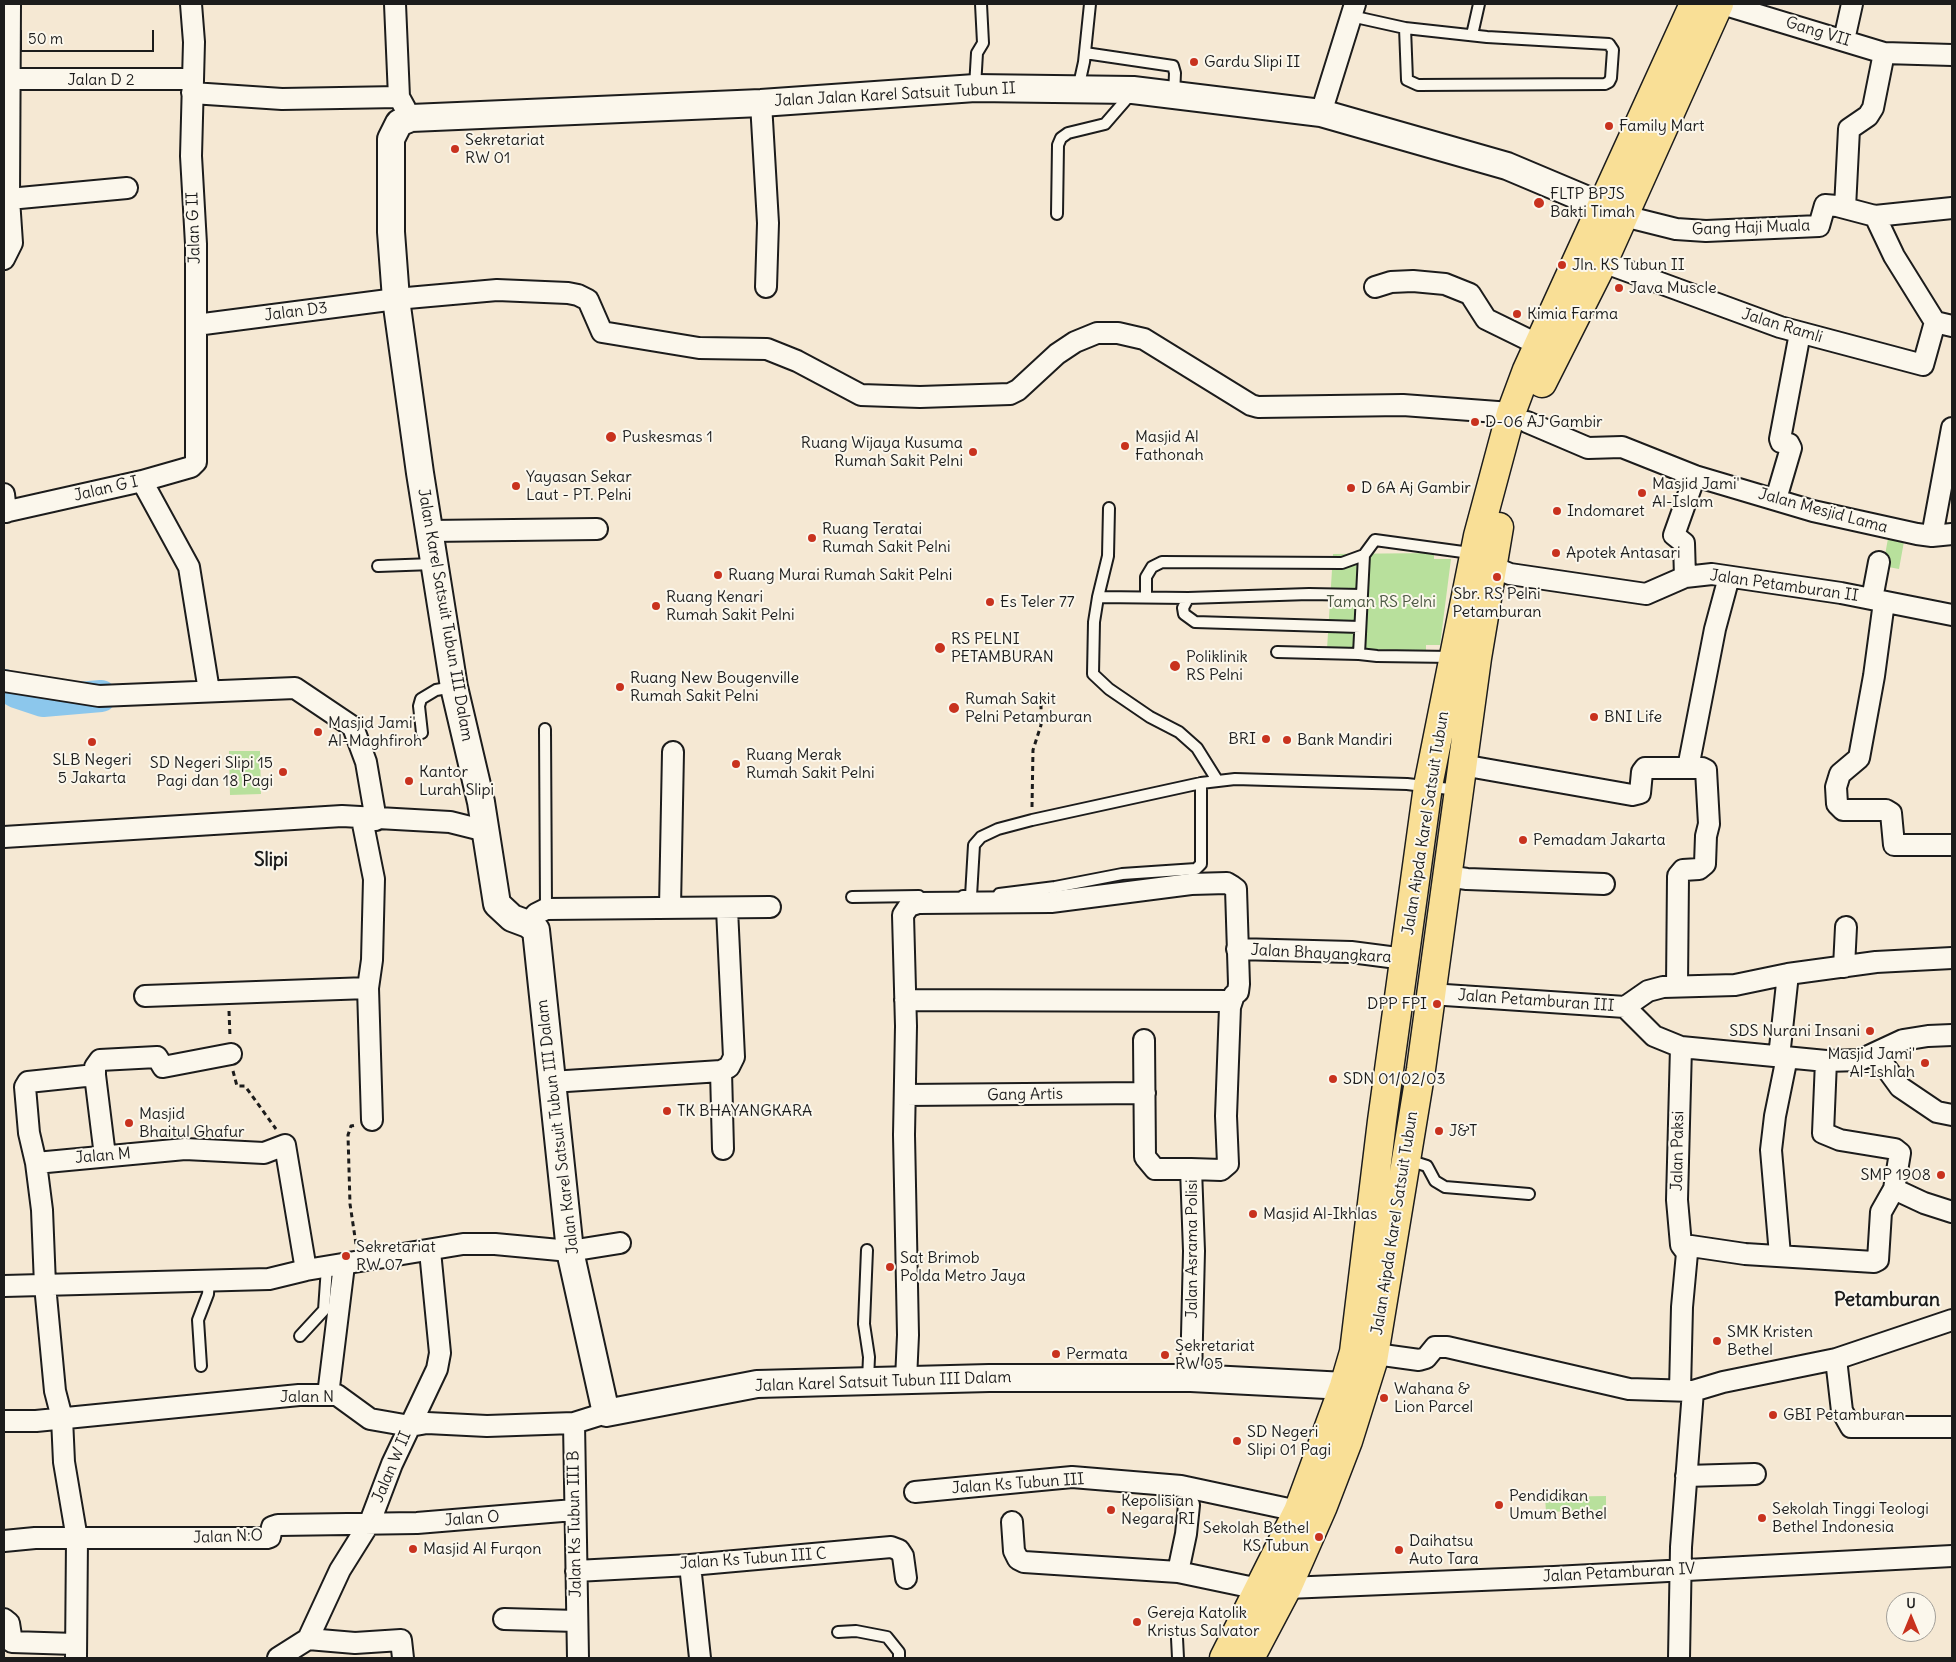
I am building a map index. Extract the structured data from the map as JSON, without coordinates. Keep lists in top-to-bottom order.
{
  "streets": {
    "main road": ["Jalan Aipda Karel Satsuit Tubun"],
    "street": [
      "Gang VII",
      "Jalan D 2",
      "Jalan Jalan Karel Satsuit Tubun II",
      "Jalan G II",
      "Gang Haji Muala",
      "Jalan D3",
      "Jalan Ramli",
      "Jalan G I",
      "Jalan Mesjid Lama",
      "Jalan Petamburan II",
      "Jalan Karel Satsuit Tubun III Dalam",
      "Jalan Bhayangkara",
      "Jalan Petamburan III",
      "Gang Artis",
      "Jalan Paksi",
      "Jalan M",
      "Jalan Asrama Polisi",
      "Jalan N",
      "Jalan W II",
      "Jalan Ks Tubun III",
      "Jalan O",
      "Jalan Ks Tubun III B",
      "Jalan N:O",
      "Jalan Ks Tubun III C",
      "Jalan Petamburan IV"
    ]
  },
  "crossings": [
    ["Gang VII", "Jalan Aipda Karel Satsuit Tubun"],
    ["Jalan D 2", "Jalan Jalan Karel Satsuit Tubun II"],
    ["Jalan D 2", "Jalan G II"],
    ["Jalan D 2", "Jalan Karel Satsuit Tubun III Dalam"],
    ["Jalan Jalan Karel Satsuit Tubun II", "Gang Haji Muala"],
    ["Jalan Jalan Karel Satsuit Tubun II", "Jalan Karel Satsuit Tubun III Dalam"],
    ["Jalan Jalan Karel Satsuit Tubun II", "Jalan Aipda Karel Satsuit Tubun"],
    ["Jalan G II", "Jalan D3"],
    ["Jalan G II", "Jalan G I"],
    ["Gang Haji Muala", "Jalan Aipda Karel Satsuit Tubun"],
    ["Jalan D3", "Jalan Mesjid Lama"],
    ["Jalan D3", "Jalan Karel Satsuit Tubun III Dalam"],
    ["Jalan D3", "Jalan Aipda Karel Satsuit Tubun"],
    ["Jalan Ramli", "Jalan Aipda Karel Satsuit Tubun"],
    ["Jalan Mesjid Lama", "Jalan Aipda Karel Satsuit Tubun"],
    ["Jalan Petamburan II", "Jalan Aipda Karel Satsuit Tubun"],
    ["Jalan Karel Satsuit Tubun III Dalam", "Jalan Aipda Karel Satsuit Tubun"],
    ["Jalan Karel Satsuit Tubun III Dalam", "Jalan Asrama Polisi"],
    ["Jalan Aipda Karel Satsuit Tubun", "Jalan Bhayangkara"],
    ["Jalan Aipda Karel Satsuit Tubun", "Jalan Petamburan III"],
    ["Jalan Aipda Karel Satsuit Tubun", "Jalan Ks Tubun III"],
    ["Jalan Aipda Karel Satsuit Tubun", "Jalan Petamburan IV"],
    ["Jalan Petamburan III", "Jalan Paksi"],
    ["Gang Artis", "Jalan Asrama Polisi"],
    ["Jalan N", "Jalan W II"],
    ["Jalan N", "Jalan Ks Tubun III B"],
    ["Jalan W II", "Jalan O"],
    ["Jalan W II", "Jalan N:O"],
    ["Jalan O", "Jalan Ks Tubun III B"],
    ["Jalan O", "Jalan N:O"],
    ["Jalan Ks Tubun III B", "Jalan Ks Tubun III C"]
  ],
  "districts": ["Slipi", "Petamburan"],
  "parks": ["Taman RS Pelni"],
  "places": [
    "Gardu Slipi II",
    "Family Mart",
    "Sekretariat RW 01",
    "FLTP BPJS Bakti Timah",
    "Jln. KS Tubun II",
    "Java Muscle",
    "Kimia Farma",
    "D-06 AJ Gambir",
    "Puskesmas 1",
    "Masjid Al Fathonah",
    "Ruang Wijaya Kusuma Rumah Sakit Pelni",
    "Yayasan Sekar Laut - PT. Pelni",
    "D 6A Aj Gambir",
    "Masjid Jami' Al-Islam",
    "Indomaret",
    "Ruang Teratai Rumah Sakit Pelni",
    "Apotek Antasari",
    "Ruang Murai Rumah Sakit Pelni",
    "Sbr. RS Pelni Petamburan",
    "Es Teler 77",
    "Ruang Kenari Rumah Sakit Pelni",
    "RS PELNI PETAMBURAN",
    "Poliklinik RS Pelni",
    "Ruang New Bougenville Rumah Sakit Pelni",
    "Rumah Sakit Pelni Petamburan",
    "BNI Life",
    "Masjid Jami' Al-Maghfiroh",
    "BRI",
    "Bank Mandiri",
    "SLB Negeri 5 Jakarta",
    "Ruang Merak Rumah Sakit Pelni",
    "SD Negeri Slipi 15 Pagi dan 18 Pagi",
    "Kantor Lurah Slipi",
    "Pemadam Jakarta",
    "DPP FPI",
    "SDS Nurani Insani",
    "Masjid Jami' Al-Ishlah",
    "SDN 01/02/03",
    "TK BHAYANGKARA",
    "Masjid Bhaitul Ghafur",
    "J&T",
    "SMP 1908",
    "Masjid Al-Ikhlas",
    "Sekretariat RW 07",
    "Sat Brimob Polda Metro Jaya",
    "SMK Kristen Bethel",
    "Permata",
    "Sekretariat RW 05",
    "Wahana & Lion Parcel",
    "GBI Petamburan",
    "SD Negeri Slipi 01 Pagi",
    "Pendidikan Umum Bethel",
    "Kepolisian Negara RI",
    "Sekolah Tinggi Teologi Bethel Indonesia",
    "Sekolah Bethel KS Tubun",
    "Masjid Al Furqon",
    "Daihatsu Auto Tara",
    "Gereja Katolik Kristus Salvator"
  ],
  "scale_bar": "50 m",
  "north": "top"
}
